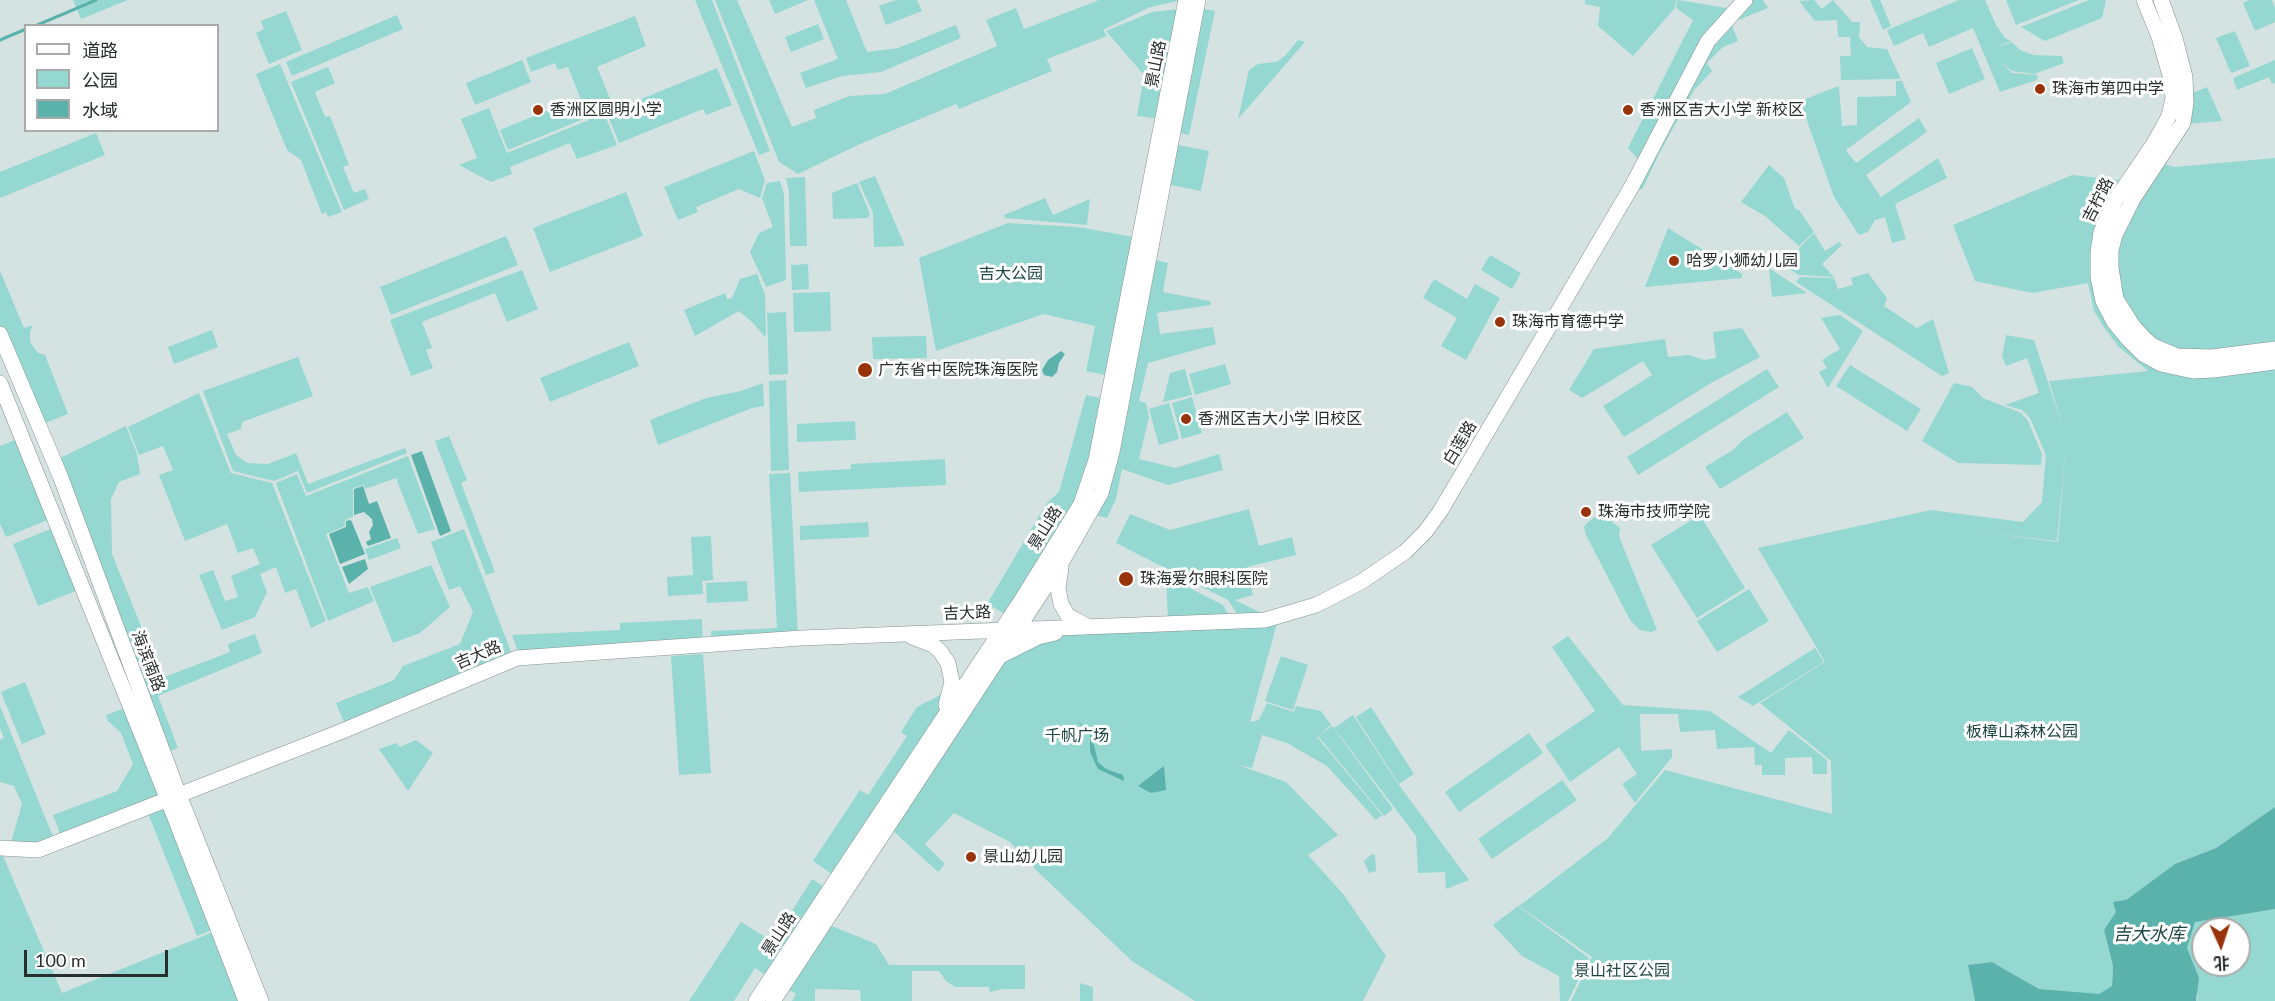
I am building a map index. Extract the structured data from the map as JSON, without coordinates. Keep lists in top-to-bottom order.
{
  "streets": {
    "main road": [
      "景山路",
      "吉柠路",
      "白莲路",
      "吉大路",
      "海滨南路"
    ]
  },
  "crossings": [
    ["景山路", "白莲路"],
    ["景山路", "吉大路"],
    ["白莲路", "吉大路"],
    ["吉大路", "海滨南路"]
  ],
  "water": ["吉大水库"],
  "parks": [
    "吉大公园",
    "板樟山森林公园",
    "千帆广场",
    "景山社区公园"
  ],
  "places": [
    "珠海市第四中学",
    "香洲区圆明小学",
    "香洲区吉大小学 新校区",
    "哈罗小狮幼儿园",
    "珠海市育德中学",
    "广东省中医院珠海医院",
    "香洲区吉大小学 旧校区",
    "珠海市技师学院",
    "珠海爱尔眼科医院",
    "景山幼儿园"
  ],
  "legend": ["道路", "公园", "水域"],
  "scale_bar": "100 m",
  "north": "bottom"
}
